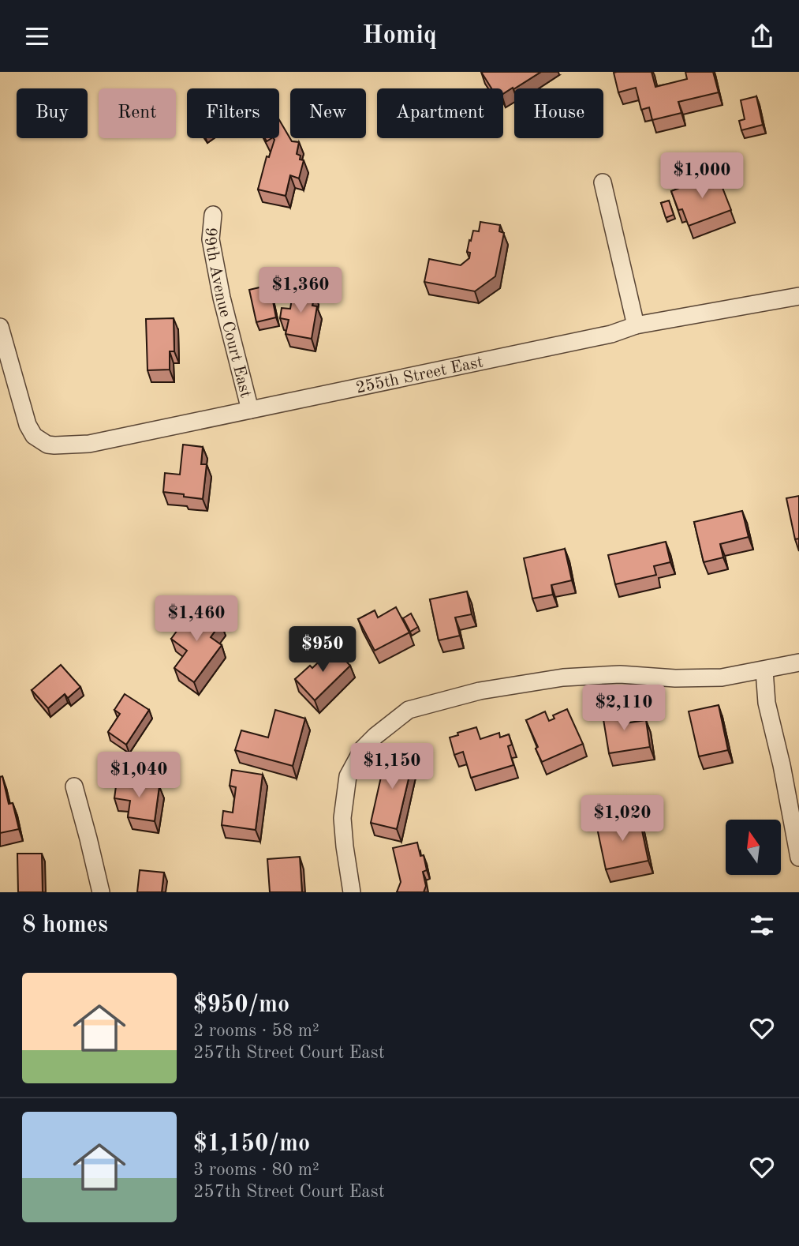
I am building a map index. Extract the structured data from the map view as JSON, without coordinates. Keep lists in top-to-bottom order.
{
  "streets": {
    "street": ["99th Avenue Court East", "255th Street East"]
  },
  "crossings": [
    ["99th Avenue Court East", "255th Street East"]
  ],
  "north": "top",
  "page": {
    "header": "Homiq",
    "chip": [
      "Buy",
      "Rent",
      "Filters",
      "New",
      "Apartment",
      "House"
    ],
    "price": [
      "$1,000",
      "$1,360",
      "$1,460",
      "$950",
      "$2,110",
      "$1,150",
      "$1,040",
      "$1,020"
    ],
    "heading": "8 homes",
    "list": [
      {
        "name": "$950/mo",
        "note": "2 rooms · 58 m² · 257th Street Court East"
      },
      {
        "name": "$1,150/mo",
        "note": "3 rooms · 80 m² · 257th Street Court East"
      }
    ]
  }
}
